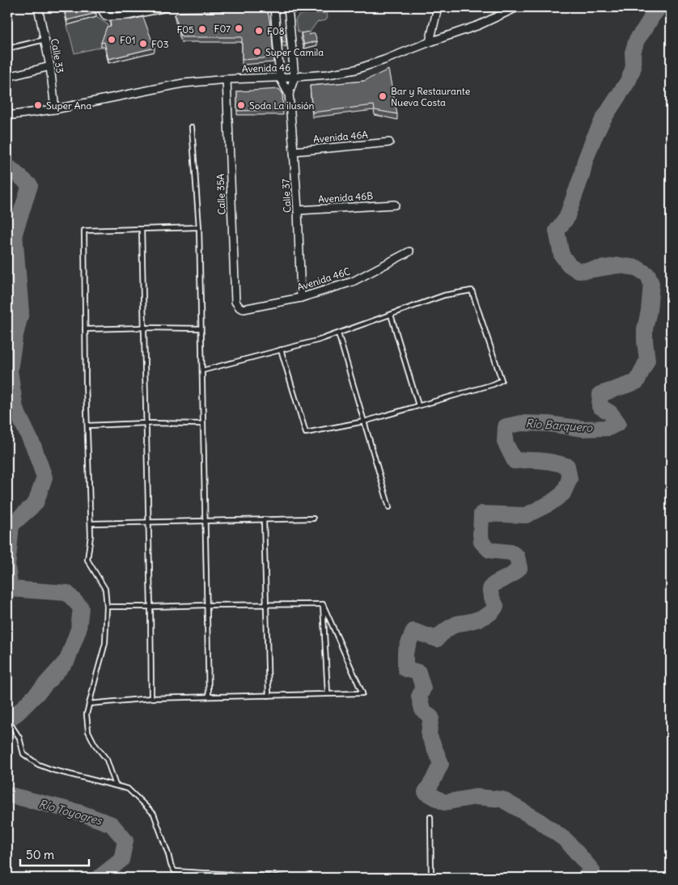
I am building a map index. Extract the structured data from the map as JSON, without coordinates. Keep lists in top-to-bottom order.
{
  "streets": {
    "street": [
      "Calle 33",
      "Avenida 46",
      "Avenida 46A",
      "Calle 35A",
      "Calle 37",
      "Avenida 46B",
      "Avenida 46C"
    ]
  },
  "crossings": [
    ["Calle 33", "Avenida 46"],
    ["Avenida 46", "Calle 35A"],
    ["Avenida 46", "Calle 37"],
    ["Avenida 46A", "Calle 37"],
    ["Calle 35A", "Avenida 46C"],
    ["Calle 37", "Avenida 46B"],
    ["Calle 37", "Avenida 46C"]
  ],
  "water": ["Río Barquero", "Río Toyogres"],
  "places": [
    "F07",
    "F05",
    "F08",
    "F01",
    "F03",
    "Super Camila",
    "Bar y Restaurante Nueva Costa",
    "Super Ana",
    "Soda La ilusión"
  ],
  "scale_bar": "50 m"
}
